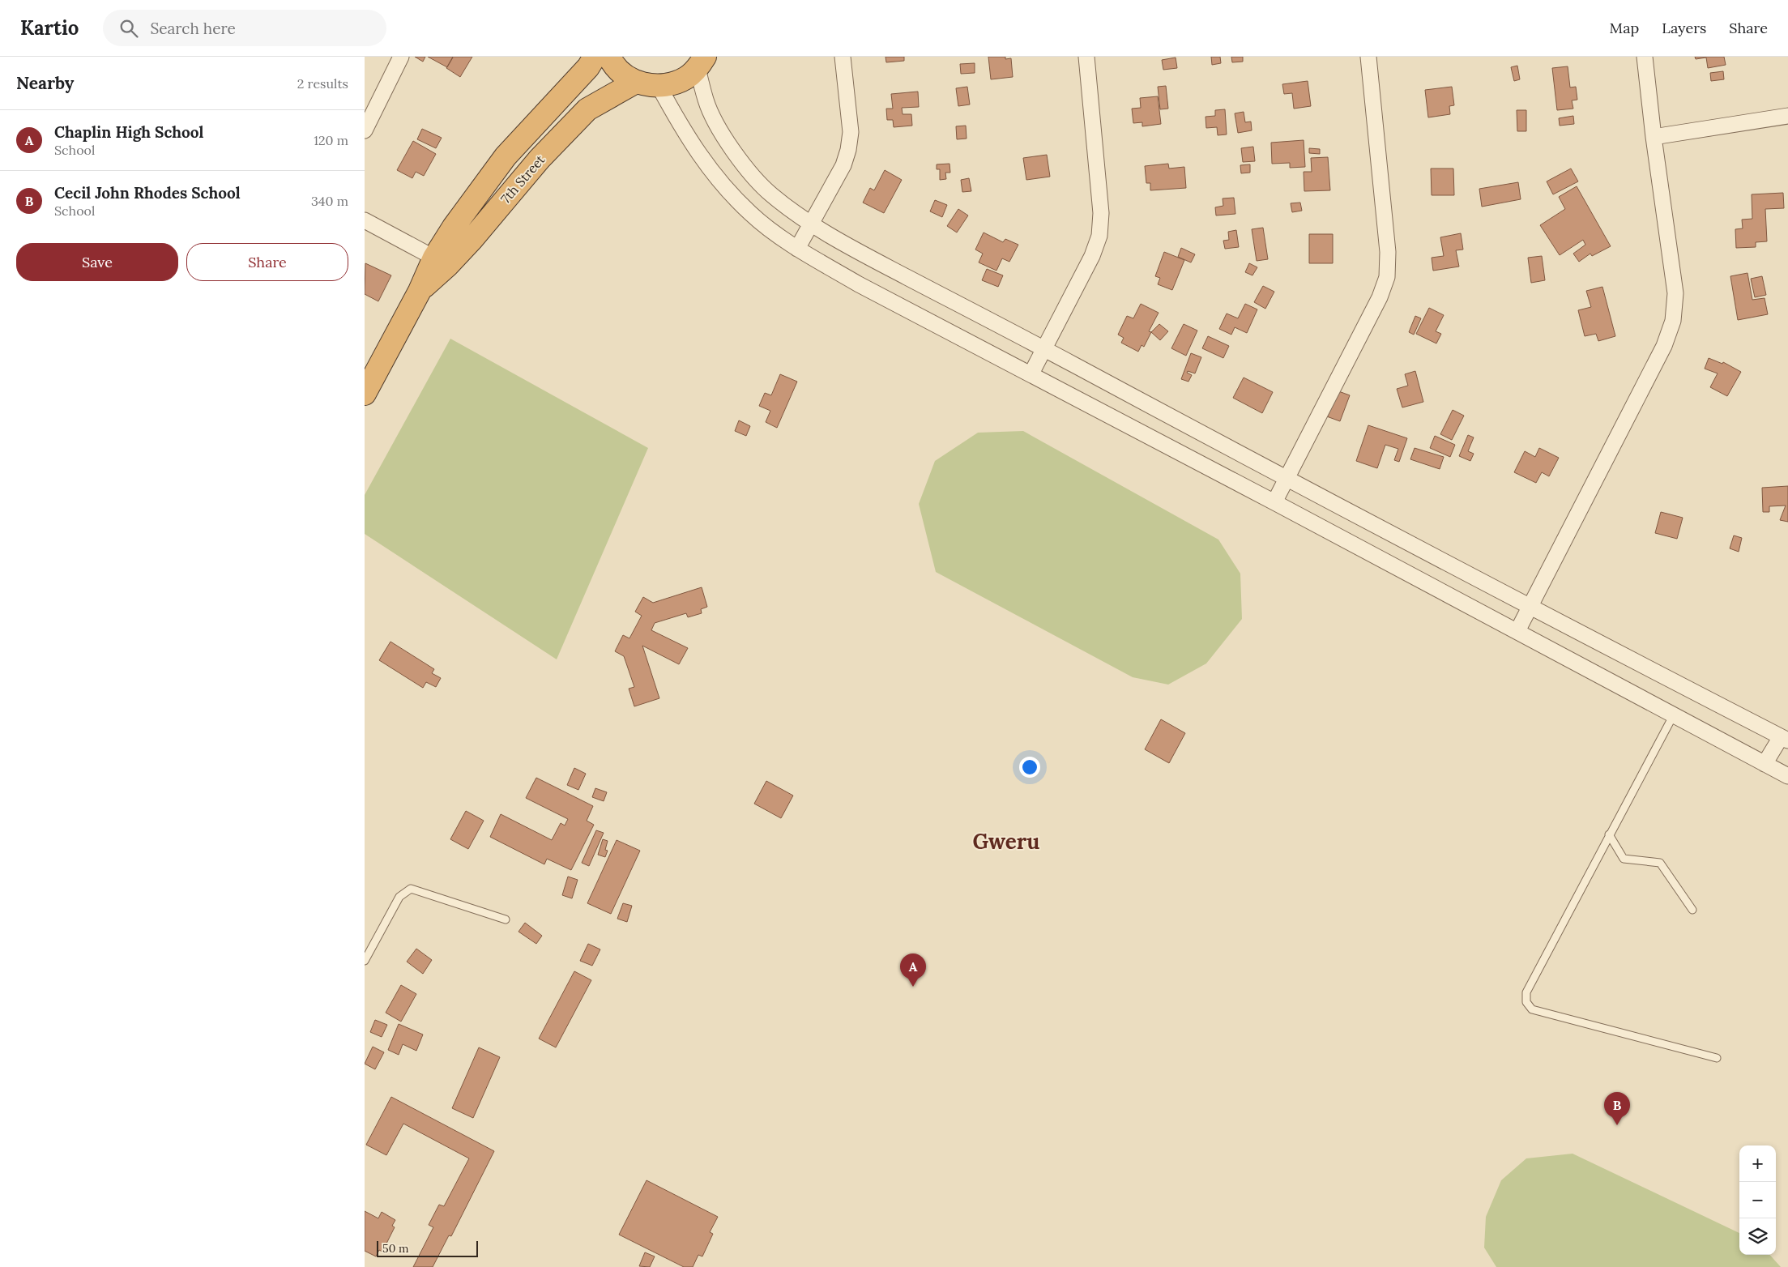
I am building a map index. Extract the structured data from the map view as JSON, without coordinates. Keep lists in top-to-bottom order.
{
  "streets": {
    "highway": ["7th Street"]
  },
  "districts": ["Gweru"],
  "scale_bar": "50 m",
  "page": {
    "header": "Kartio",
    "search": "Search here",
    "nav": ["Map", "Layers", "Share"],
    "heading": ["Nearby", "2 results"],
    "list": [
      {
        "mark": "A",
        "name": "Chaplin High School",
        "note": "School",
        "value": "120 m"
      },
      {
        "mark": "B",
        "name": "Cecil John Rhodes School",
        "note": "School",
        "value": "340 m"
      }
    ],
    "buttons": ["Save", "Share"],
    "pins": ["A", "B"],
    "map_buttons": ["+", "−"],
    "scale": "50 m"
  }
}
